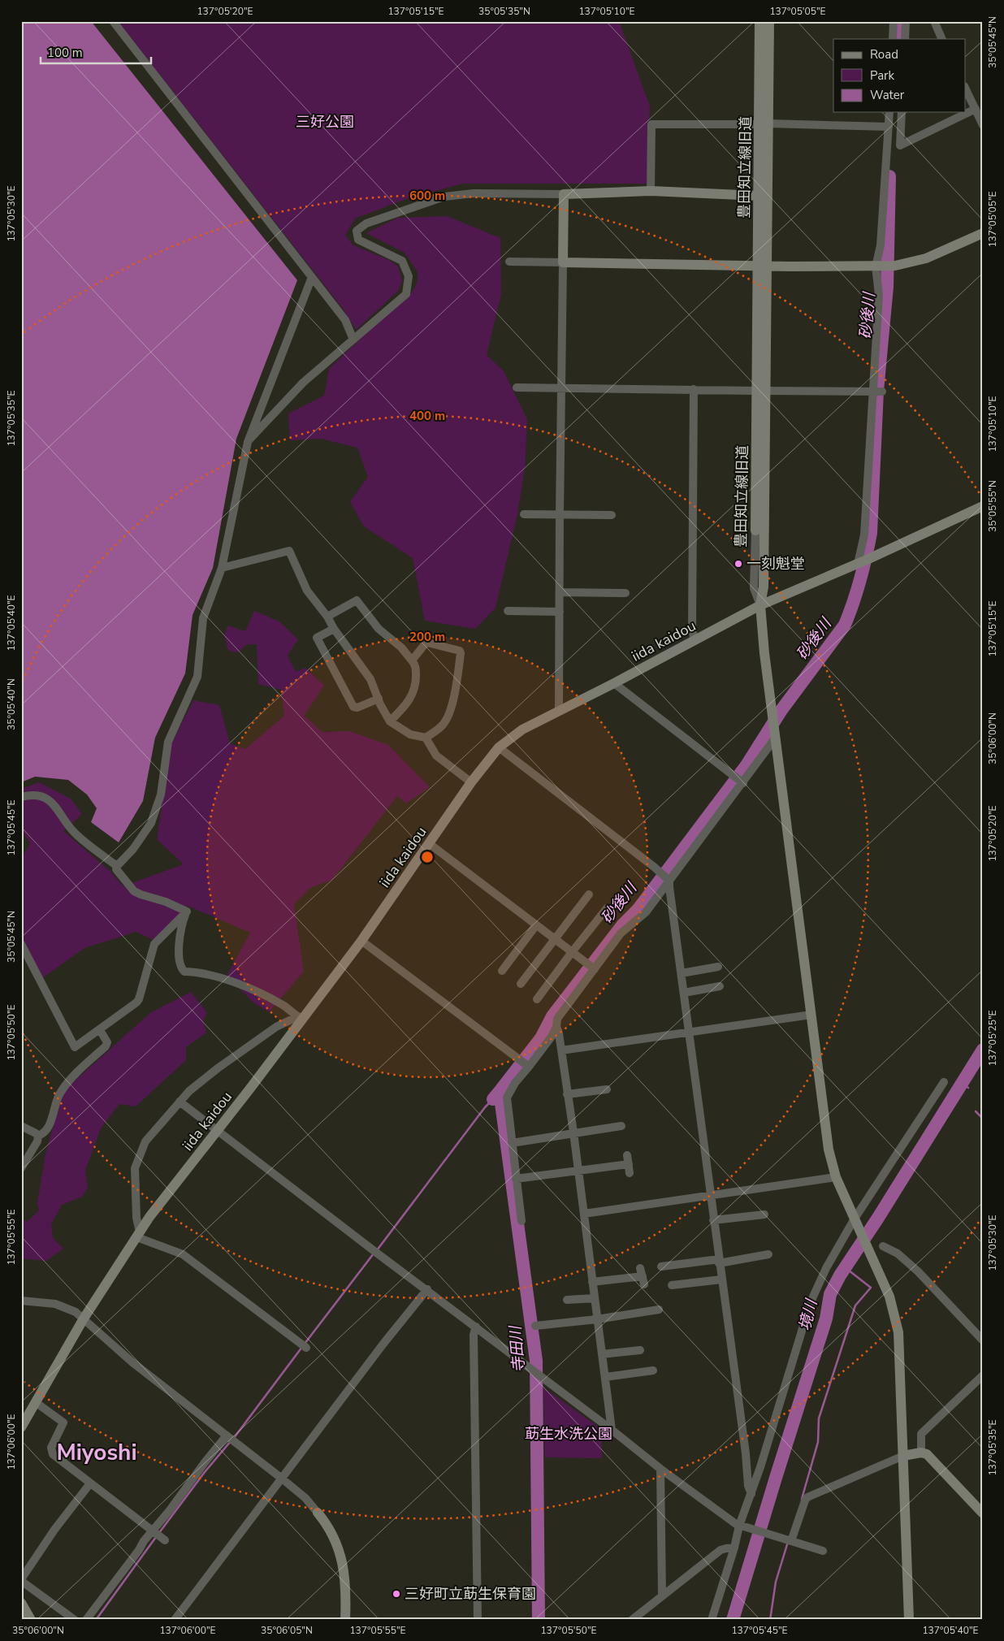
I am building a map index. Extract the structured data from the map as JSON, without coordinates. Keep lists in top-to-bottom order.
{
  "streets": {
    "street": ["豊田知立線旧道", "iida kaidou"]
  },
  "crossings": [
    ["豊田知立線旧道", "iida kaidou"]
  ],
  "districts": ["Miyoshi"],
  "water": ["砂後川", "境川", "寺田川"],
  "parks": ["三好公園", "莇生水洗公園"],
  "places": ["一刻魁堂", "三好町立莇生保育園"],
  "legend": ["Road", "Park", "Water"],
  "scale_bar": "100 m",
  "coordinates": [
    "137°05'20\"E",
    "137°05'15\"E",
    "35°05'35\"N",
    "137°05'10\"E",
    "137°05'05\"E",
    "35°05'45\"N",
    "137°05'30\"E",
    "137°05'35\"E",
    "35°05'55\"N",
    "137°05'40\"E",
    "35°05'40\"N",
    "35°06'00\"N",
    "137°05'45\"E",
    "137°05'50\"E",
    "137°05'25\"E",
    "137°05'55\"E",
    "137°06'00\"E",
    "35°06'05\"N"
  ],
  "rings": ["600 m", "400 m", "200 m"]
}
